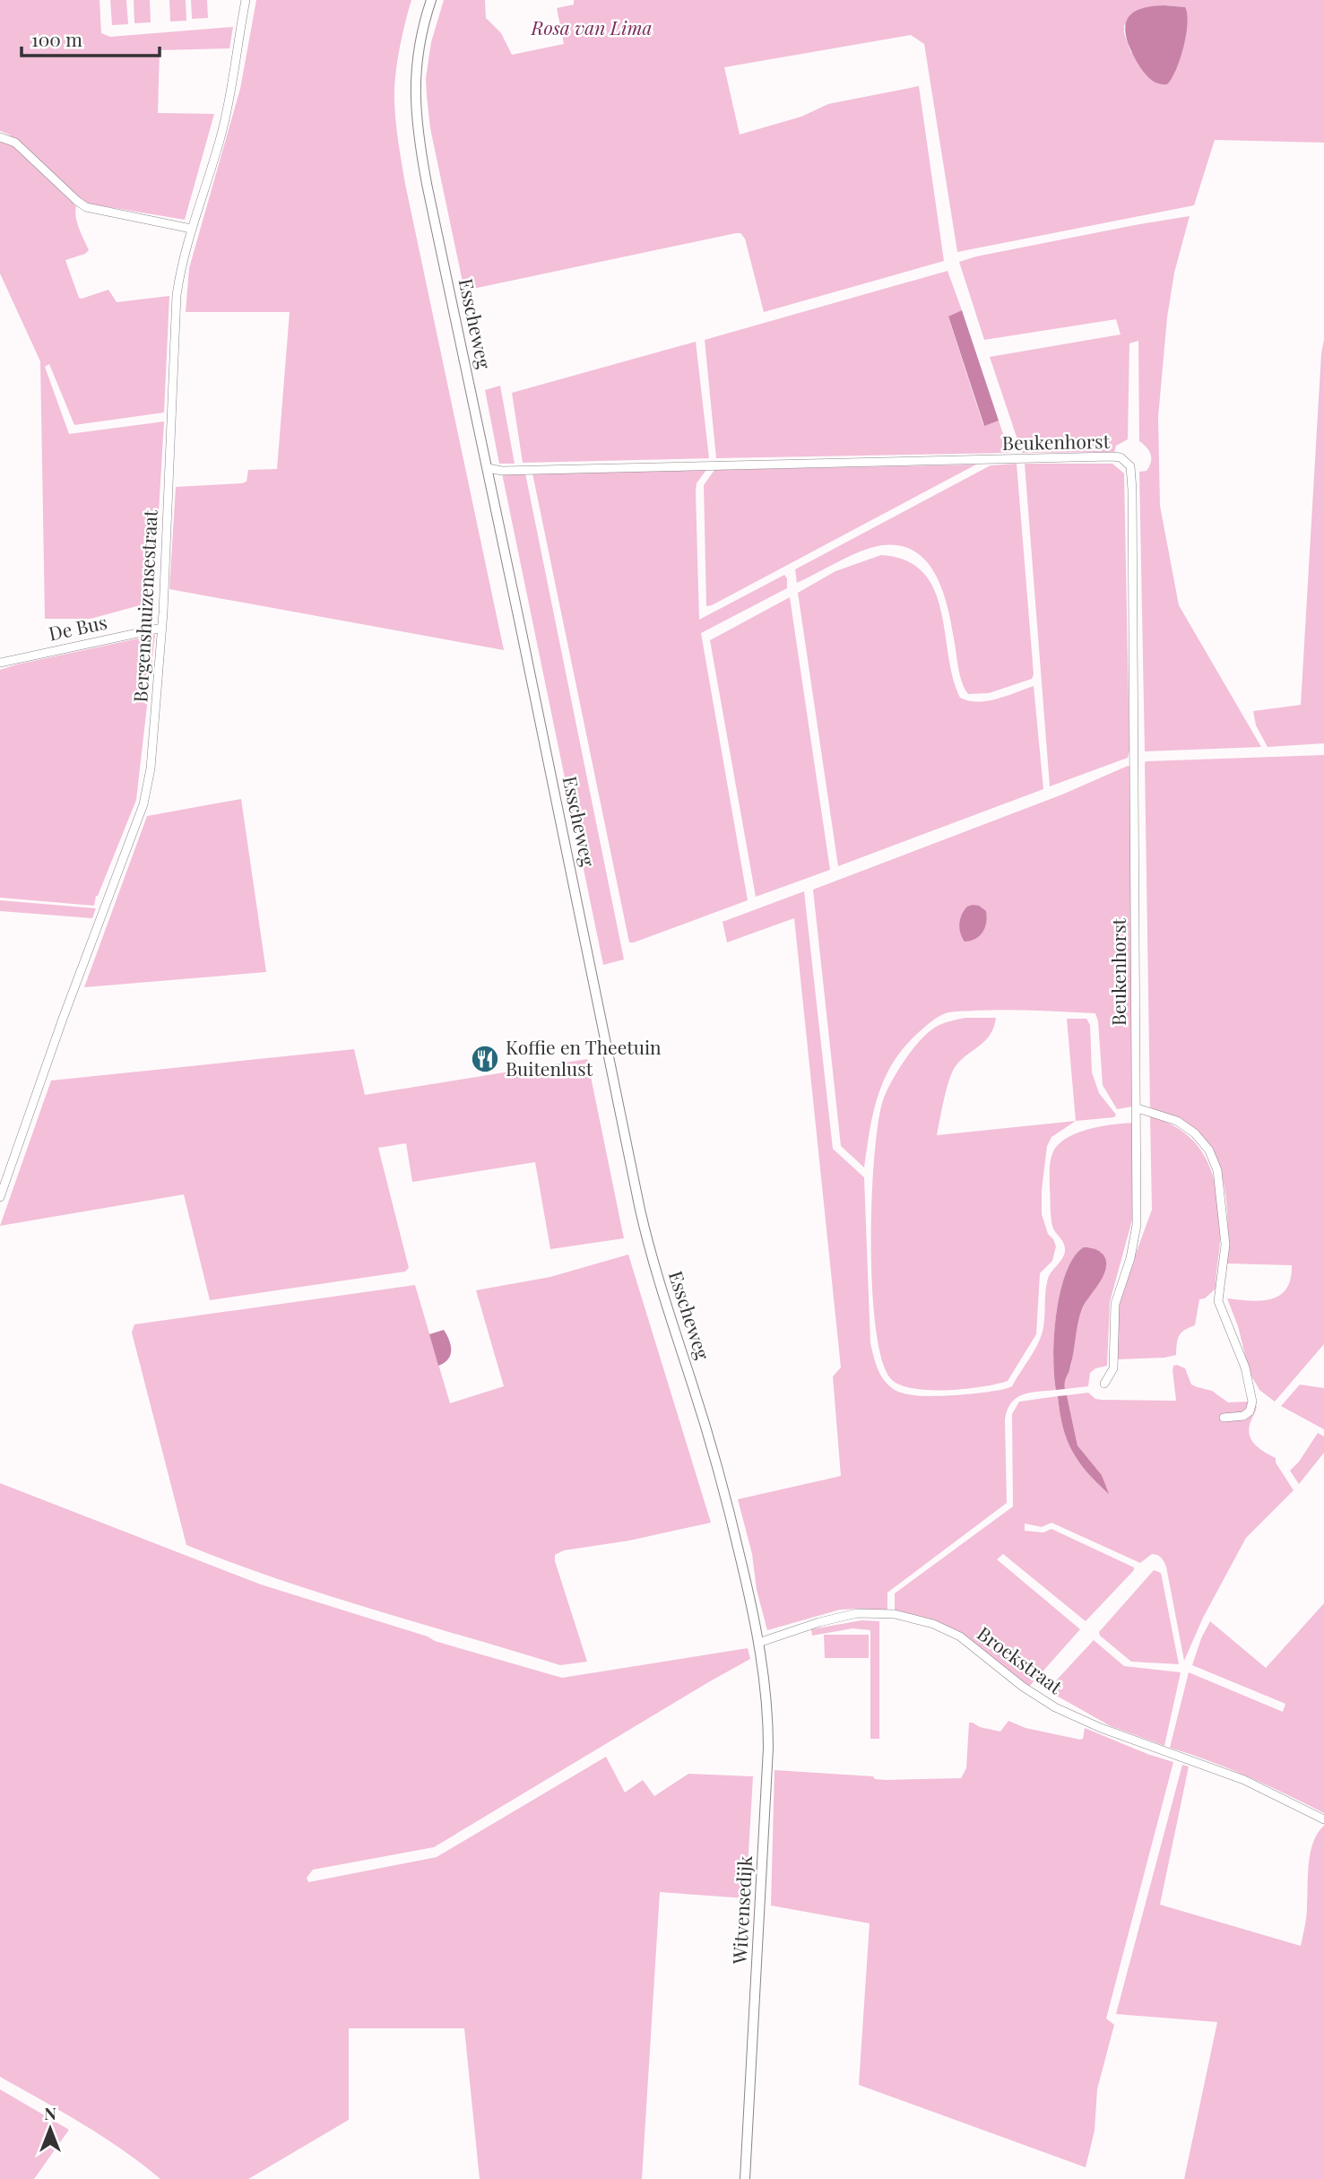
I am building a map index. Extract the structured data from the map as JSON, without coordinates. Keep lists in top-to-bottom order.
{
  "streets": {
    "street": [
      "Esscheweg",
      "Beukenhorst",
      "Bergenshuizensestraat",
      "De Bus",
      "Broekstraat",
      "Witvensedijk"
    ]
  },
  "crossings": [
    ["Esscheweg", "Beukenhorst"],
    ["Esscheweg", "Broekstraat"],
    ["Esscheweg", "Witvensedijk"],
    ["Bergenshuizensestraat", "De Bus"],
    ["Broekstraat", "Witvensedijk"]
  ],
  "parks": ["Rosa van Lima"],
  "places": {
    "restaurant": ["Koffie en Theetuin Buitenlust"]
  },
  "scale_bar": "100 m",
  "north": "top"
}
